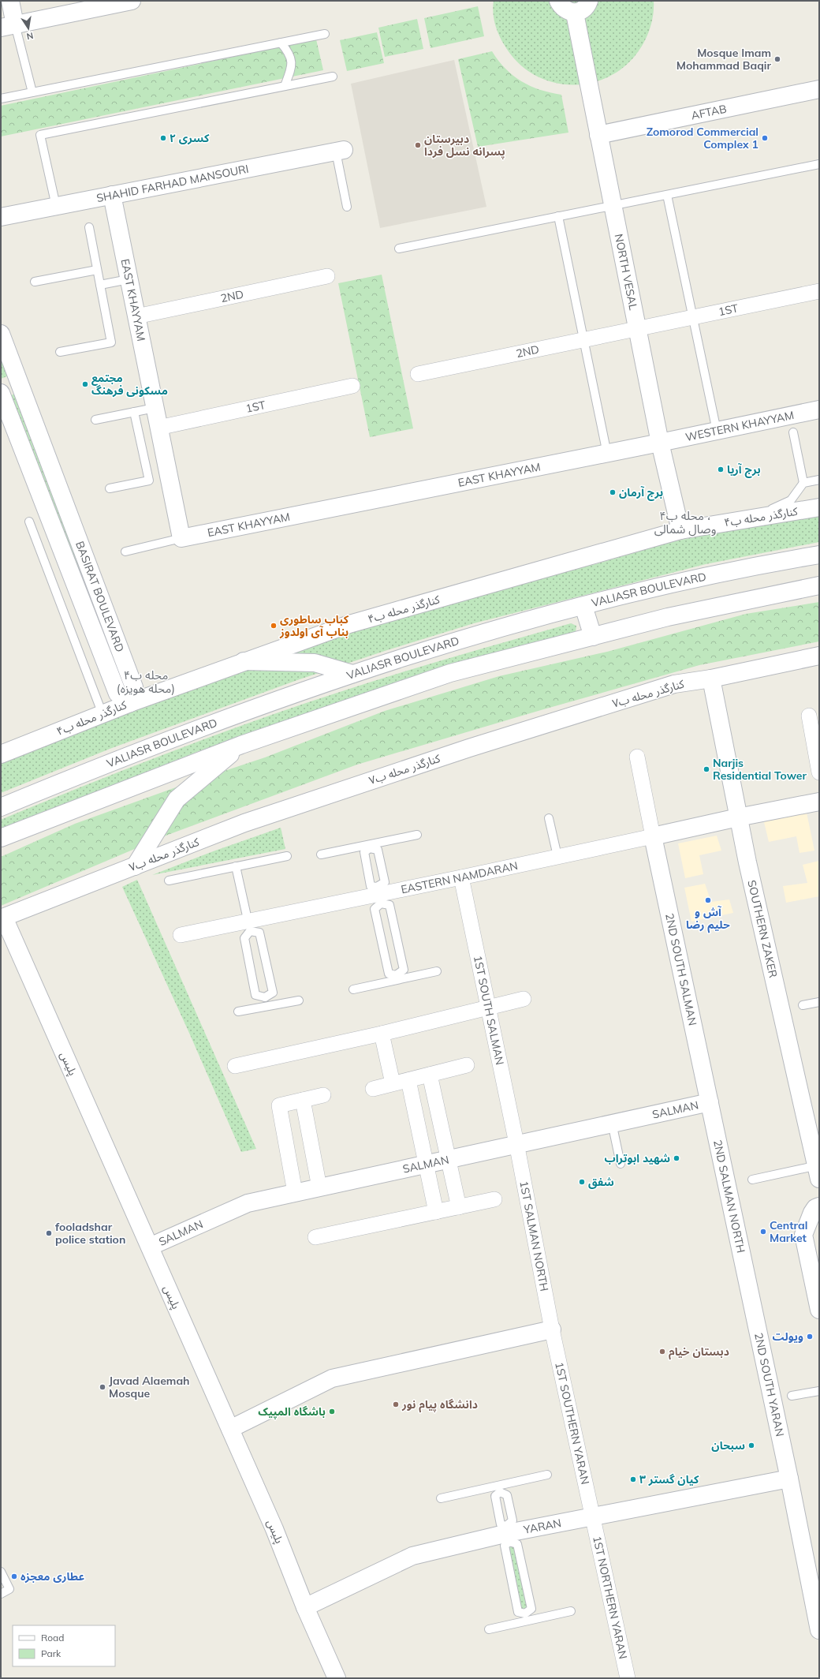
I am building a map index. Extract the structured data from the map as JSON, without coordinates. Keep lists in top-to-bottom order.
{
  "streets": {
    "street": [
      "AFTAB",
      "SHAHID FARHAD MANSOURI",
      "NORTH VESAL",
      "2ND",
      "EAST KHAYYAM",
      "1ST",
      "WESTERN KHAYYAM",
      "کنارگذر محله ب۴",
      "VALIASR BOULEVARD",
      "BASIRAT BOULEVARD",
      "کنارگذر محله ب۷",
      "EASTERN NAMDARAN",
      "SOUTHERN ZAKER",
      "2ND SOUTH SALMAN",
      "1ST SOUTH SALMAN",
      "پلیس",
      "SALMAN",
      "2ND SALMAN NORTH",
      "1ST SALMAN NORTH",
      "2ND SOUTH YARAN",
      "1ST SOUTHERN YARAN",
      "YARAN",
      "1ST NORTHERN YARAN"
    ]
  },
  "crossings": [
    ["AFTAB", "NORTH VESAL"],
    ["SHAHID FARHAD MANSOURI", "EAST KHAYYAM"],
    ["NORTH VESAL", "2ND"],
    ["NORTH VESAL", "EAST KHAYYAM"],
    ["NORTH VESAL", "1ST"],
    ["NORTH VESAL", "WESTERN KHAYYAM"],
    ["NORTH VESAL", "کنارگذر محله ب۴"],
    ["2ND", "EAST KHAYYAM"],
    ["2ND", "1ST"],
    ["EAST KHAYYAM", "1ST"],
    ["EAST KHAYYAM", "WESTERN KHAYYAM"],
    ["کنارگذر محله ب۴", "BASIRAT BOULEVARD"],
    ["کنارگذر محله ب۷", "SOUTHERN ZAKER"],
    ["کنارگذر محله ب۷", "پلیس"],
    ["EASTERN NAMDARAN", "SOUTHERN ZAKER"],
    ["EASTERN NAMDARAN", "2ND SOUTH SALMAN"],
    ["EASTERN NAMDARAN", "1ST SOUTH SALMAN"],
    ["2ND SOUTH SALMAN", "SALMAN"],
    ["2ND SOUTH SALMAN", "2ND SALMAN NORTH"],
    ["1ST SOUTH SALMAN", "SALMAN"],
    ["1ST SOUTH SALMAN", "1ST SALMAN NORTH"],
    ["پلیس", "SALMAN"],
    ["پلیس", "YARAN"],
    ["SALMAN", "2ND SALMAN NORTH"],
    ["SALMAN", "1ST SALMAN NORTH"],
    ["2ND SALMAN NORTH", "2ND SOUTH YARAN"],
    ["1ST SALMAN NORTH", "1ST SOUTHERN YARAN"],
    ["2ND SOUTH YARAN", "YARAN"],
    ["1ST SOUTHERN YARAN", "YARAN"],
    ["1ST SOUTHERN YARAN", "1ST NORTHERN YARAN"],
    ["YARAN", "1ST NORTHERN YARAN"]
  ],
  "districts": ["محله ب۴ ، وصال شمالی", "محله ب۴ (محله هویزه)"],
  "places": [
    "Mosque Imam Mohammad Baqir",
    "کسری ۲",
    "Zomorod Commercial Complex 1",
    "دبیرستان پسرانه نسل فردا",
    "مجتمع مسکونی فرهنگ",
    "برج آریا",
    "برج آرمان",
    "کباب ساطوری بناب آی اولدوز",
    "Narjis Residential Tower",
    "آش و حلیم رضا",
    "شهید ابوتراب",
    "شفق",
    "Central Market",
    "fooladshar police station",
    "ویولت",
    "دبستان خیام",
    "Javad Alaemah Mosque",
    "دانشگاه پیام نور",
    "باشگاه المپیک",
    "سبحان",
    "کیان گستر ۳",
    "عطاری معجزه"
  ],
  "legend": ["Road", "Park"],
  "north": "bottom"
}
